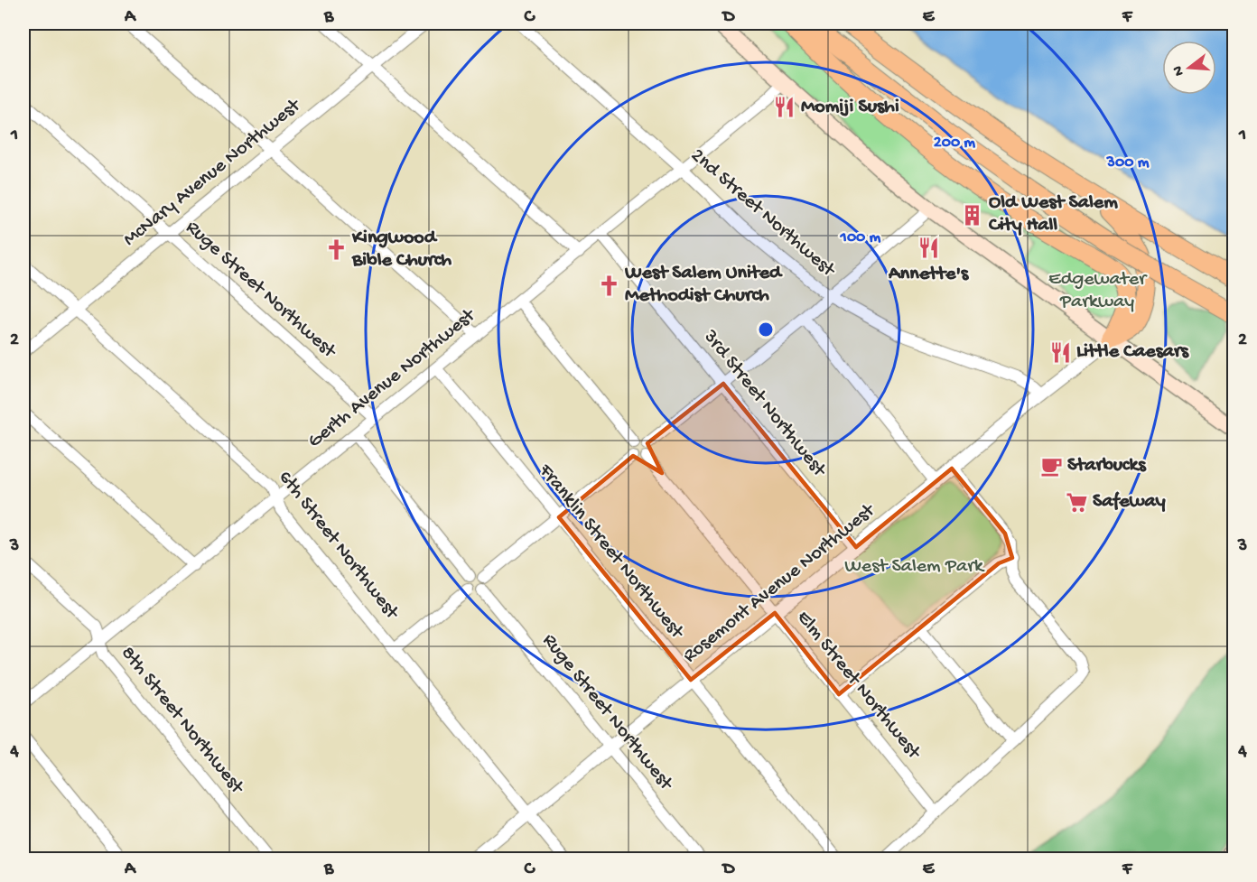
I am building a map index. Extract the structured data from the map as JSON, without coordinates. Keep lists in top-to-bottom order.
{
  "streets": {
    "street": [
      "McNary Avenue Northwest",
      "2nd Street Northwest",
      "Ruge Street Northwest",
      "Gerth Avenue Northwest",
      "3rd Street Northwest",
      "6th Street Northwest",
      "Franklin Street Northwest",
      "Rosemont Avenue Northwest",
      "Elm Street Northwest",
      "8th Street Northwest"
    ]
  },
  "crossings": [
    ["McNary Avenue Northwest", "Ruge Street Northwest"],
    ["McNary Avenue Northwest", "6th Street Northwest"],
    ["2nd Street Northwest", "Gerth Avenue Northwest"],
    ["2nd Street Northwest", "Rosemont Avenue Northwest"],
    ["Ruge Street Northwest", "Gerth Avenue Northwest"],
    ["Ruge Street Northwest", "Rosemont Avenue Northwest"],
    ["Gerth Avenue Northwest", "3rd Street Northwest"],
    ["Gerth Avenue Northwest", "6th Street Northwest"],
    ["Gerth Avenue Northwest", "Franklin Street Northwest"],
    ["Gerth Avenue Northwest", "8th Street Northwest"],
    ["3rd Street Northwest", "Rosemont Avenue Northwest"],
    ["6th Street Northwest", "Rosemont Avenue Northwest"],
    ["Franklin Street Northwest", "Rosemont Avenue Northwest"],
    ["Rosemont Avenue Northwest", "Elm Street Northwest"]
  ],
  "parks": ["Edgewater Parkway", "West Salem Park"],
  "places": {
    "restaurant": ["Momiji Sushi", "Annette's", "Little Caesars"],
    "building": ["Old West Salem City Hall"],
    "church": ["Kingwood Bible Church", "West Salem United Methodist Church"],
    "cafe": ["Starbucks"],
    "supermarket": ["Safeway"]
  },
  "north": "left",
  "grid": {
    "columns": [
      "A",
      "B",
      "C",
      "D",
      "E",
      "F"
    ],
    "rows": [
      "1",
      "2",
      "3",
      "4"
    ]
  },
  "rings": ["200 m", "300 m", "100 m"]
}
